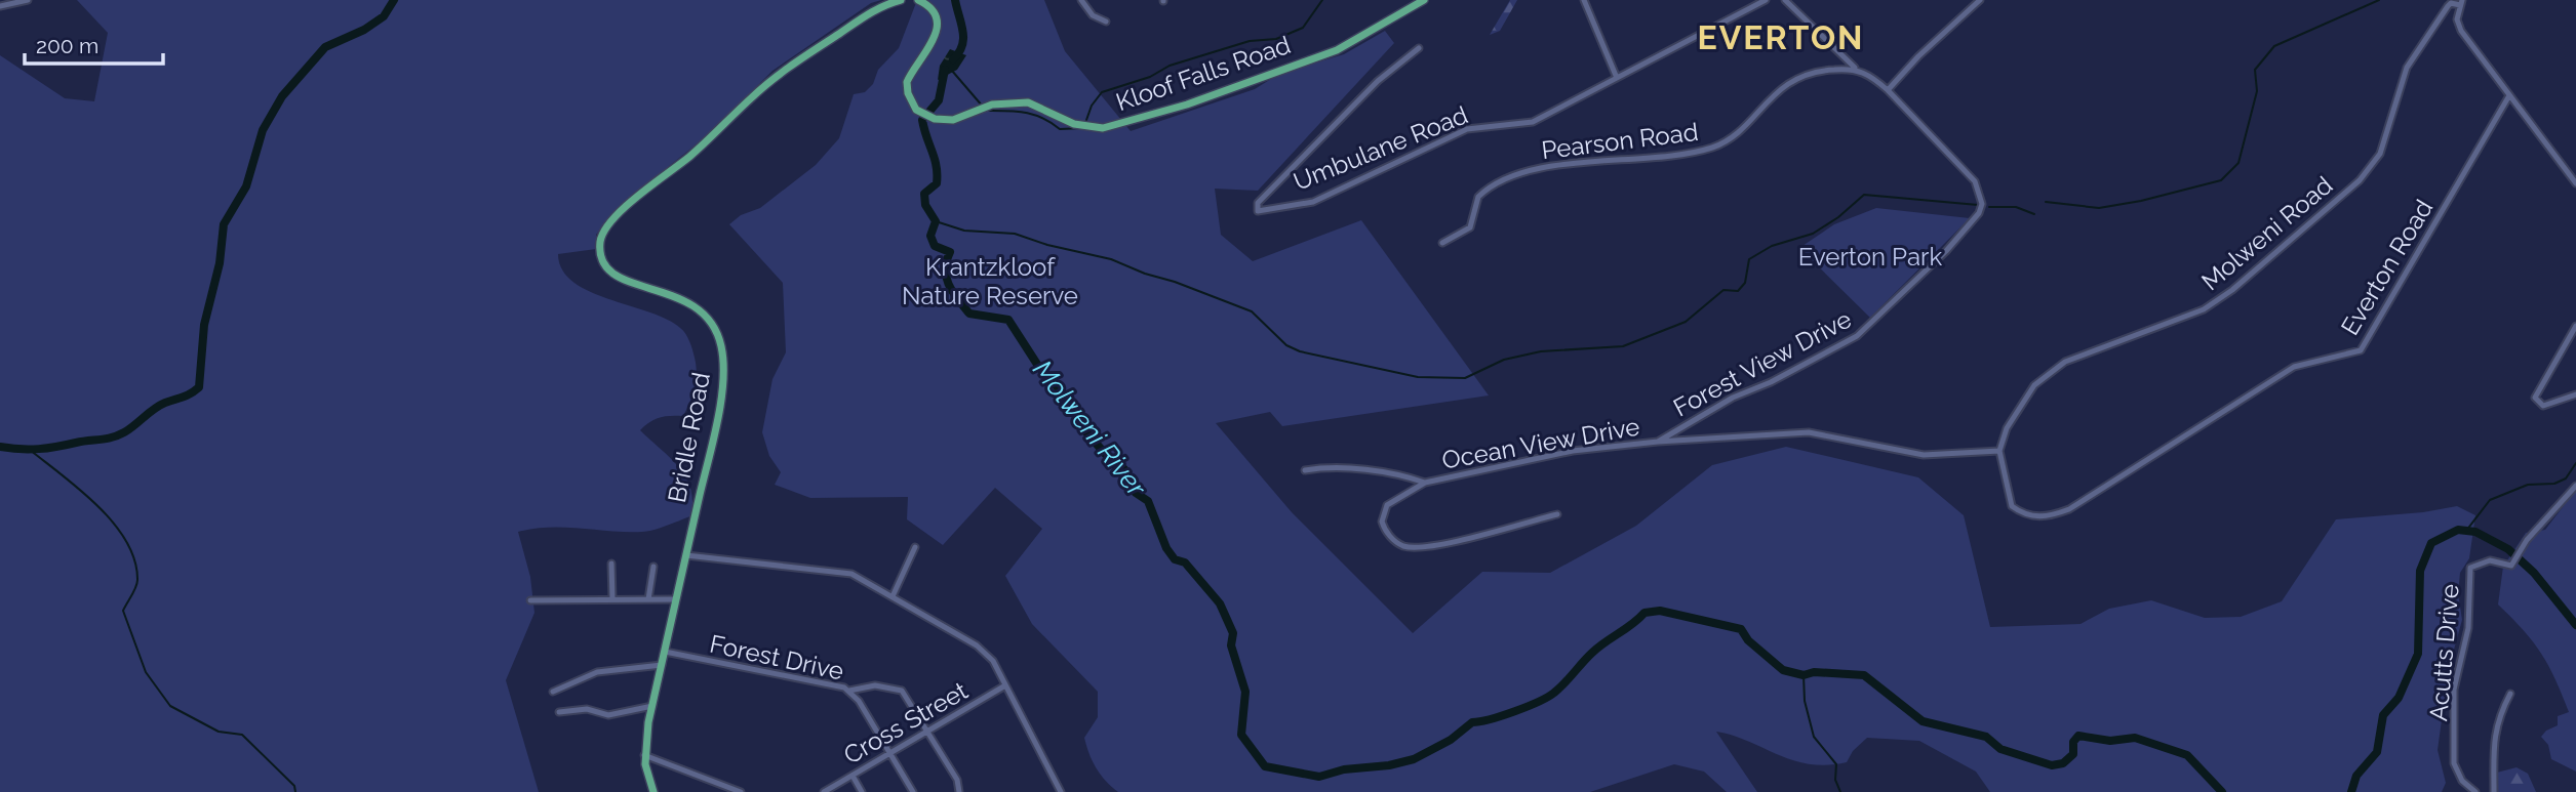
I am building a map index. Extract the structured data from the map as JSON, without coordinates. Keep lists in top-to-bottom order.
{
  "streets": {
    "main road": ["Kloof Falls Road", "Bridle Road"],
    "street": [
      "Pearson Road",
      "Umbulane Road",
      "Molweni Road",
      "Everton Road",
      "Forest View Drive",
      "Ocean View Drive",
      "Acutts Drive",
      "Forest Drive",
      "Cross Street"
    ]
  },
  "crossings": [
    ["Molweni Road", "Everton Road"],
    ["Molweni Road", "Ocean View Drive"],
    ["Everton Road", "Ocean View Drive"],
    ["Forest View Drive", "Ocean View Drive"],
    ["Bridle Road", "Forest Drive"],
    ["Forest Drive", "Cross Street"]
  ],
  "districts": ["EVERTON"],
  "water": ["Molweni River"],
  "parks": ["Everton Park", "Krantzkloof Nature Reserve"],
  "scale_bar": "200 m"
}
